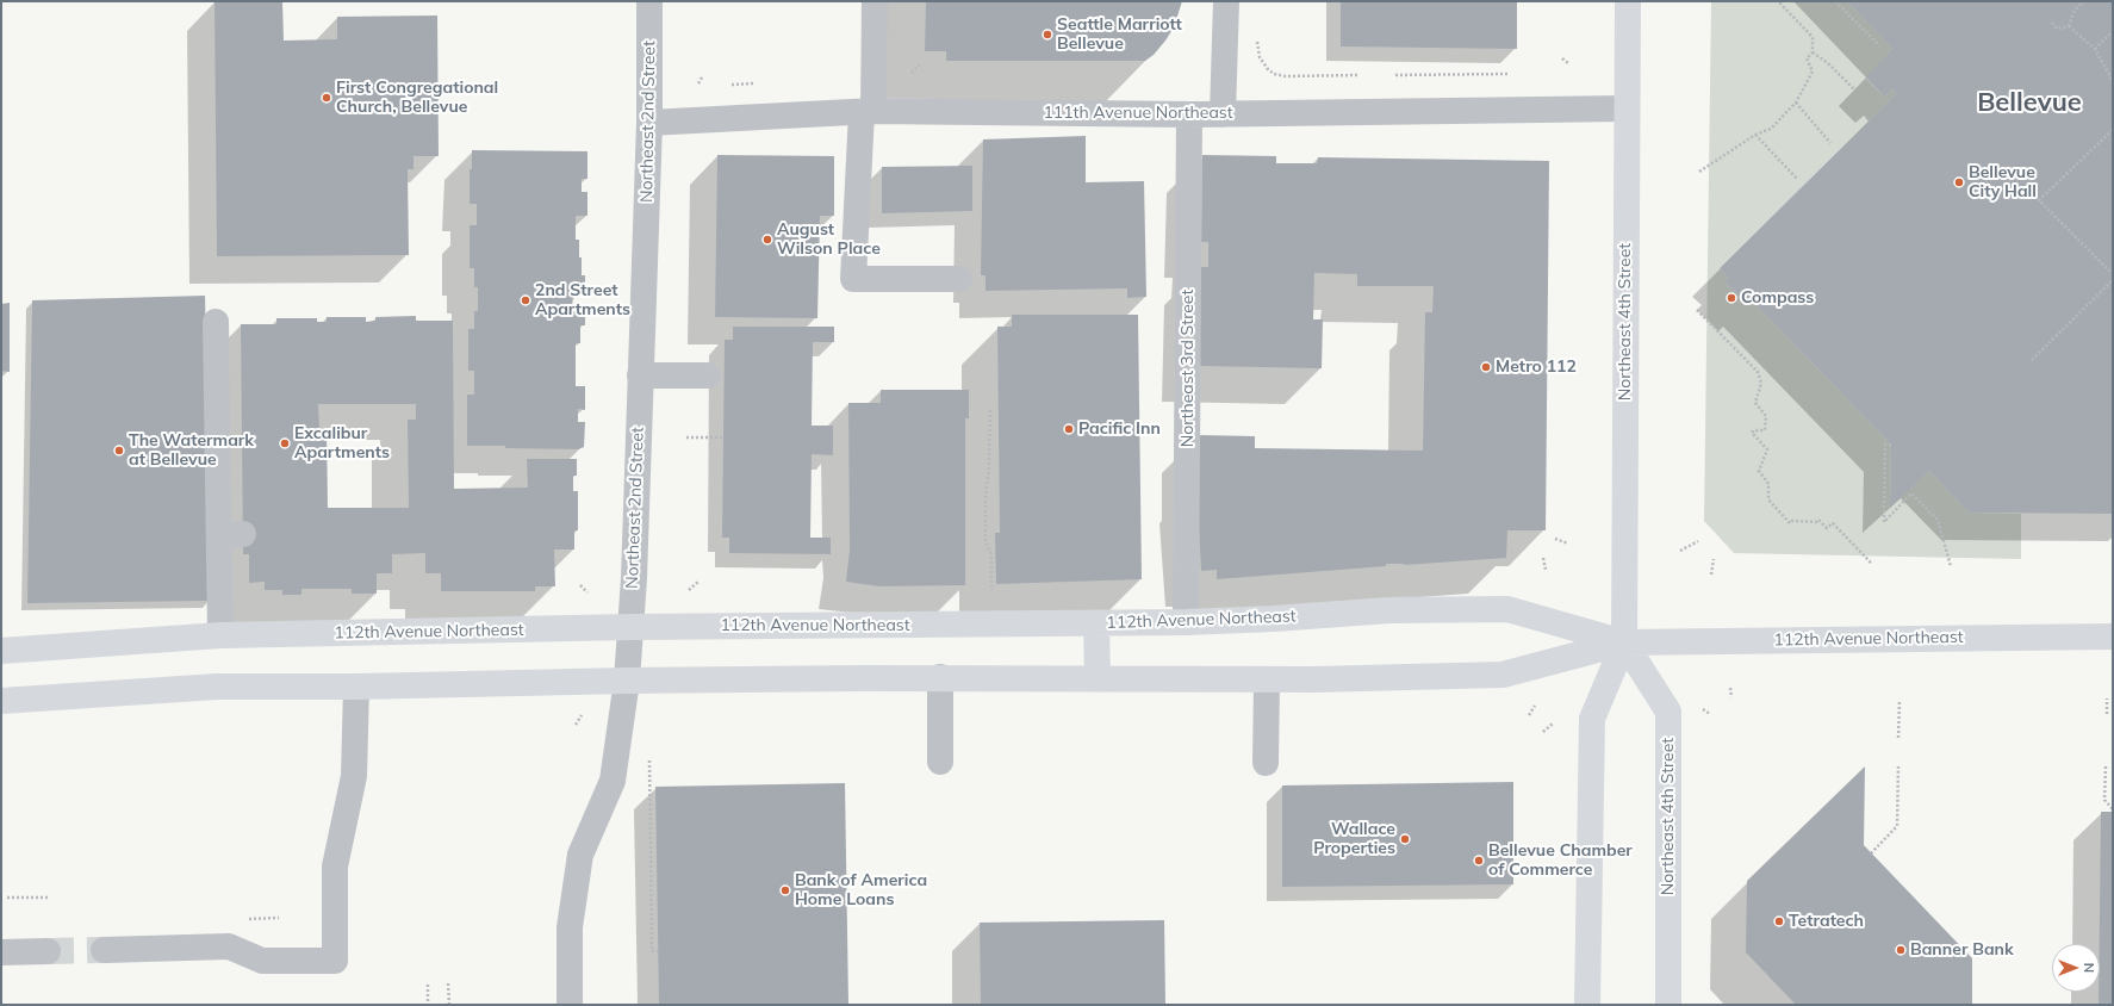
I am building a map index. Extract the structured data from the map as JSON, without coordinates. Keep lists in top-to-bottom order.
{
  "streets": {
    "main road": ["Northeast 4th Street", "112th Avenue Northeast"],
    "street": ["111th Avenue Northeast", "Northeast 2nd Street", "Northeast 3rd Street"]
  },
  "crossings": [
    ["111th Avenue Northeast", "Northeast 2nd Street"],
    ["111th Avenue Northeast", "Northeast 4th Street"],
    ["111th Avenue Northeast", "Northeast 3rd Street"],
    ["Northeast 2nd Street", "112th Avenue Northeast"],
    ["Northeast 4th Street", "112th Avenue Northeast"],
    ["Northeast 3rd Street", "112th Avenue Northeast"]
  ],
  "districts": ["Bellevue"],
  "places": [
    "Seattle Marriott Bellevue",
    "First Congregational Church, Bellevue",
    "Bellevue City Hall",
    "August Wilson Place",
    "Compass",
    "2nd Street Apartments",
    "Metro 112",
    "Pacific Inn",
    "Excalibur Apartments",
    "The Watermark at Bellevue",
    "Wallace Properties",
    "Bellevue Chamber of Commerce",
    "Bank of America Home Loans",
    "Tetratech",
    "Banner Bank"
  ],
  "north": "right"
}
